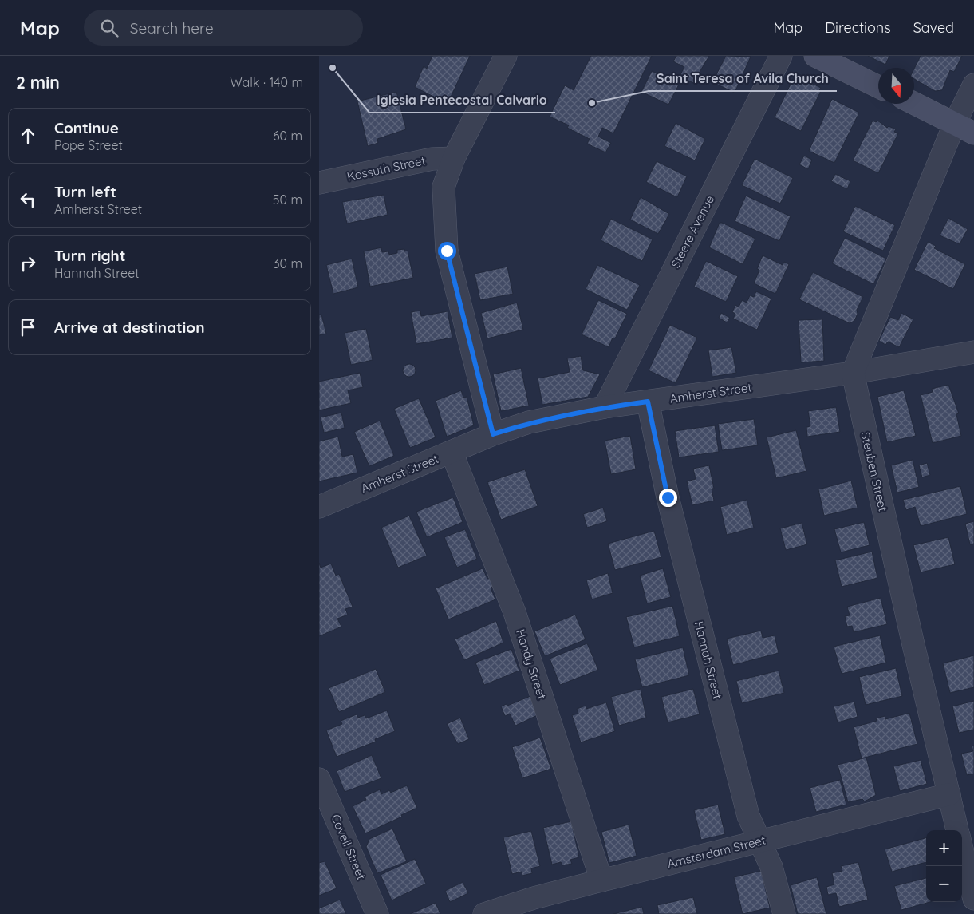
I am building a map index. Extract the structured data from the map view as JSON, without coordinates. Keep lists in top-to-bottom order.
{
  "streets": {
    "street": [
      "Kossuth Street",
      "Steere Avenue",
      "Amherst Street",
      "Steuben Street",
      "Hannah Street",
      "Handy Street",
      "Covell Street",
      "Amsterdam Street"
    ]
  },
  "crossings": [
    ["Steere Avenue", "Amherst Street"],
    ["Amherst Street", "Steuben Street"],
    ["Amherst Street", "Hannah Street"],
    ["Amherst Street", "Handy Street"],
    ["Steuben Street", "Amsterdam Street"],
    ["Hannah Street", "Amsterdam Street"],
    ["Handy Street", "Amsterdam Street"]
  ],
  "places": ["Iglesia Pentecostal Calvario", "Saint Teresa of Avila Church"],
  "north": "bottom",
  "page": {
    "header": "Map",
    "search": "Search here",
    "nav": ["Map", "Directions", "Saved"],
    "heading": ["2 min", "Walk · 140 m"],
    "list": [
      ["Continue", "Pope Street", "60 m"],
      ["Turn left", "Amherst Street", "50 m"],
      ["Turn right", "Hannah Street", "30 m"],
      "Arrive at destination"
    ],
    "map_buttons": ["+", "−"]
  }
}
